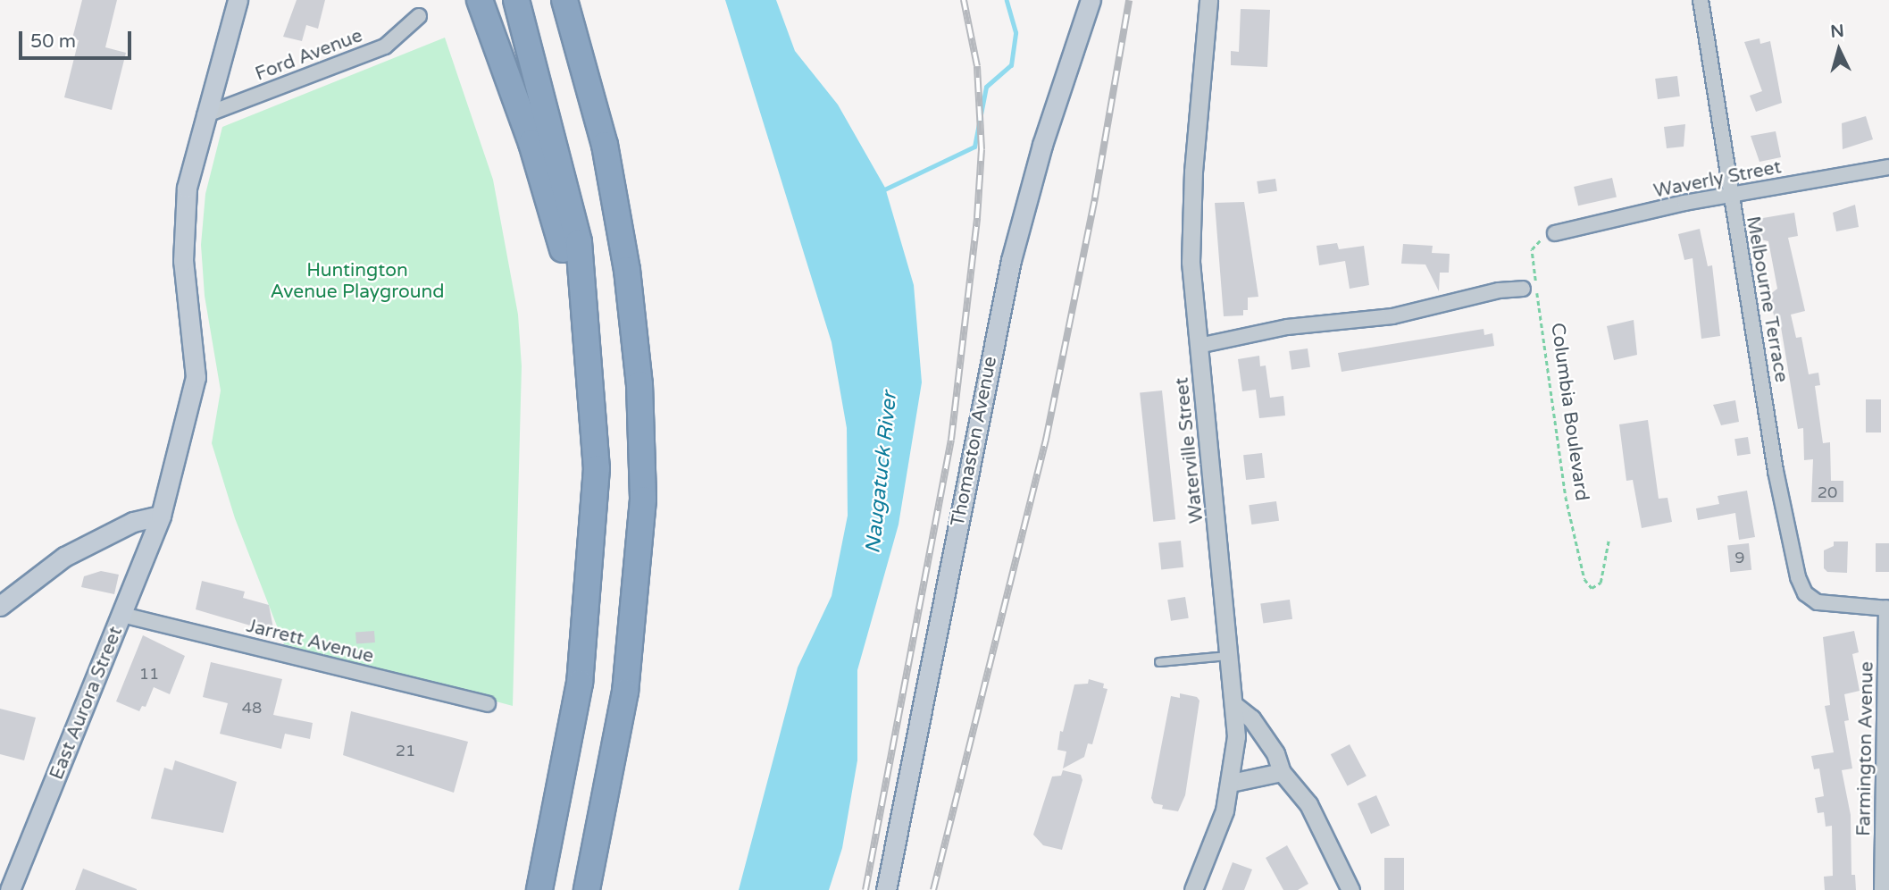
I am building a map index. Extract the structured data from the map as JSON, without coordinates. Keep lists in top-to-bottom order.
{
  "streets": {
    "main road": ["Thomaston Avenue", "East Aurora Street"],
    "street": [
      "Ford Avenue",
      "Waverly Street",
      "Melbourne Terrace",
      "Waterville Street",
      "Jarrett Avenue",
      "Farmington Avenue"
    ],
    "path": ["Columbia Boulevard"]
  },
  "crossings": [
    ["Ford Avenue", "East Aurora Street"],
    ["Waverly Street", "Melbourne Terrace"],
    ["Waverly Street", "Columbia Boulevard"],
    ["Melbourne Terrace", "Farmington Avenue"],
    ["Jarrett Avenue", "East Aurora Street"]
  ],
  "water": ["Naugatuck River"],
  "parks": ["Huntington Avenue Playground"],
  "house_numbers": [
    "20",
    "9",
    "11",
    "48",
    "21"
  ],
  "scale_bar": "50 m",
  "north": "top"
}
